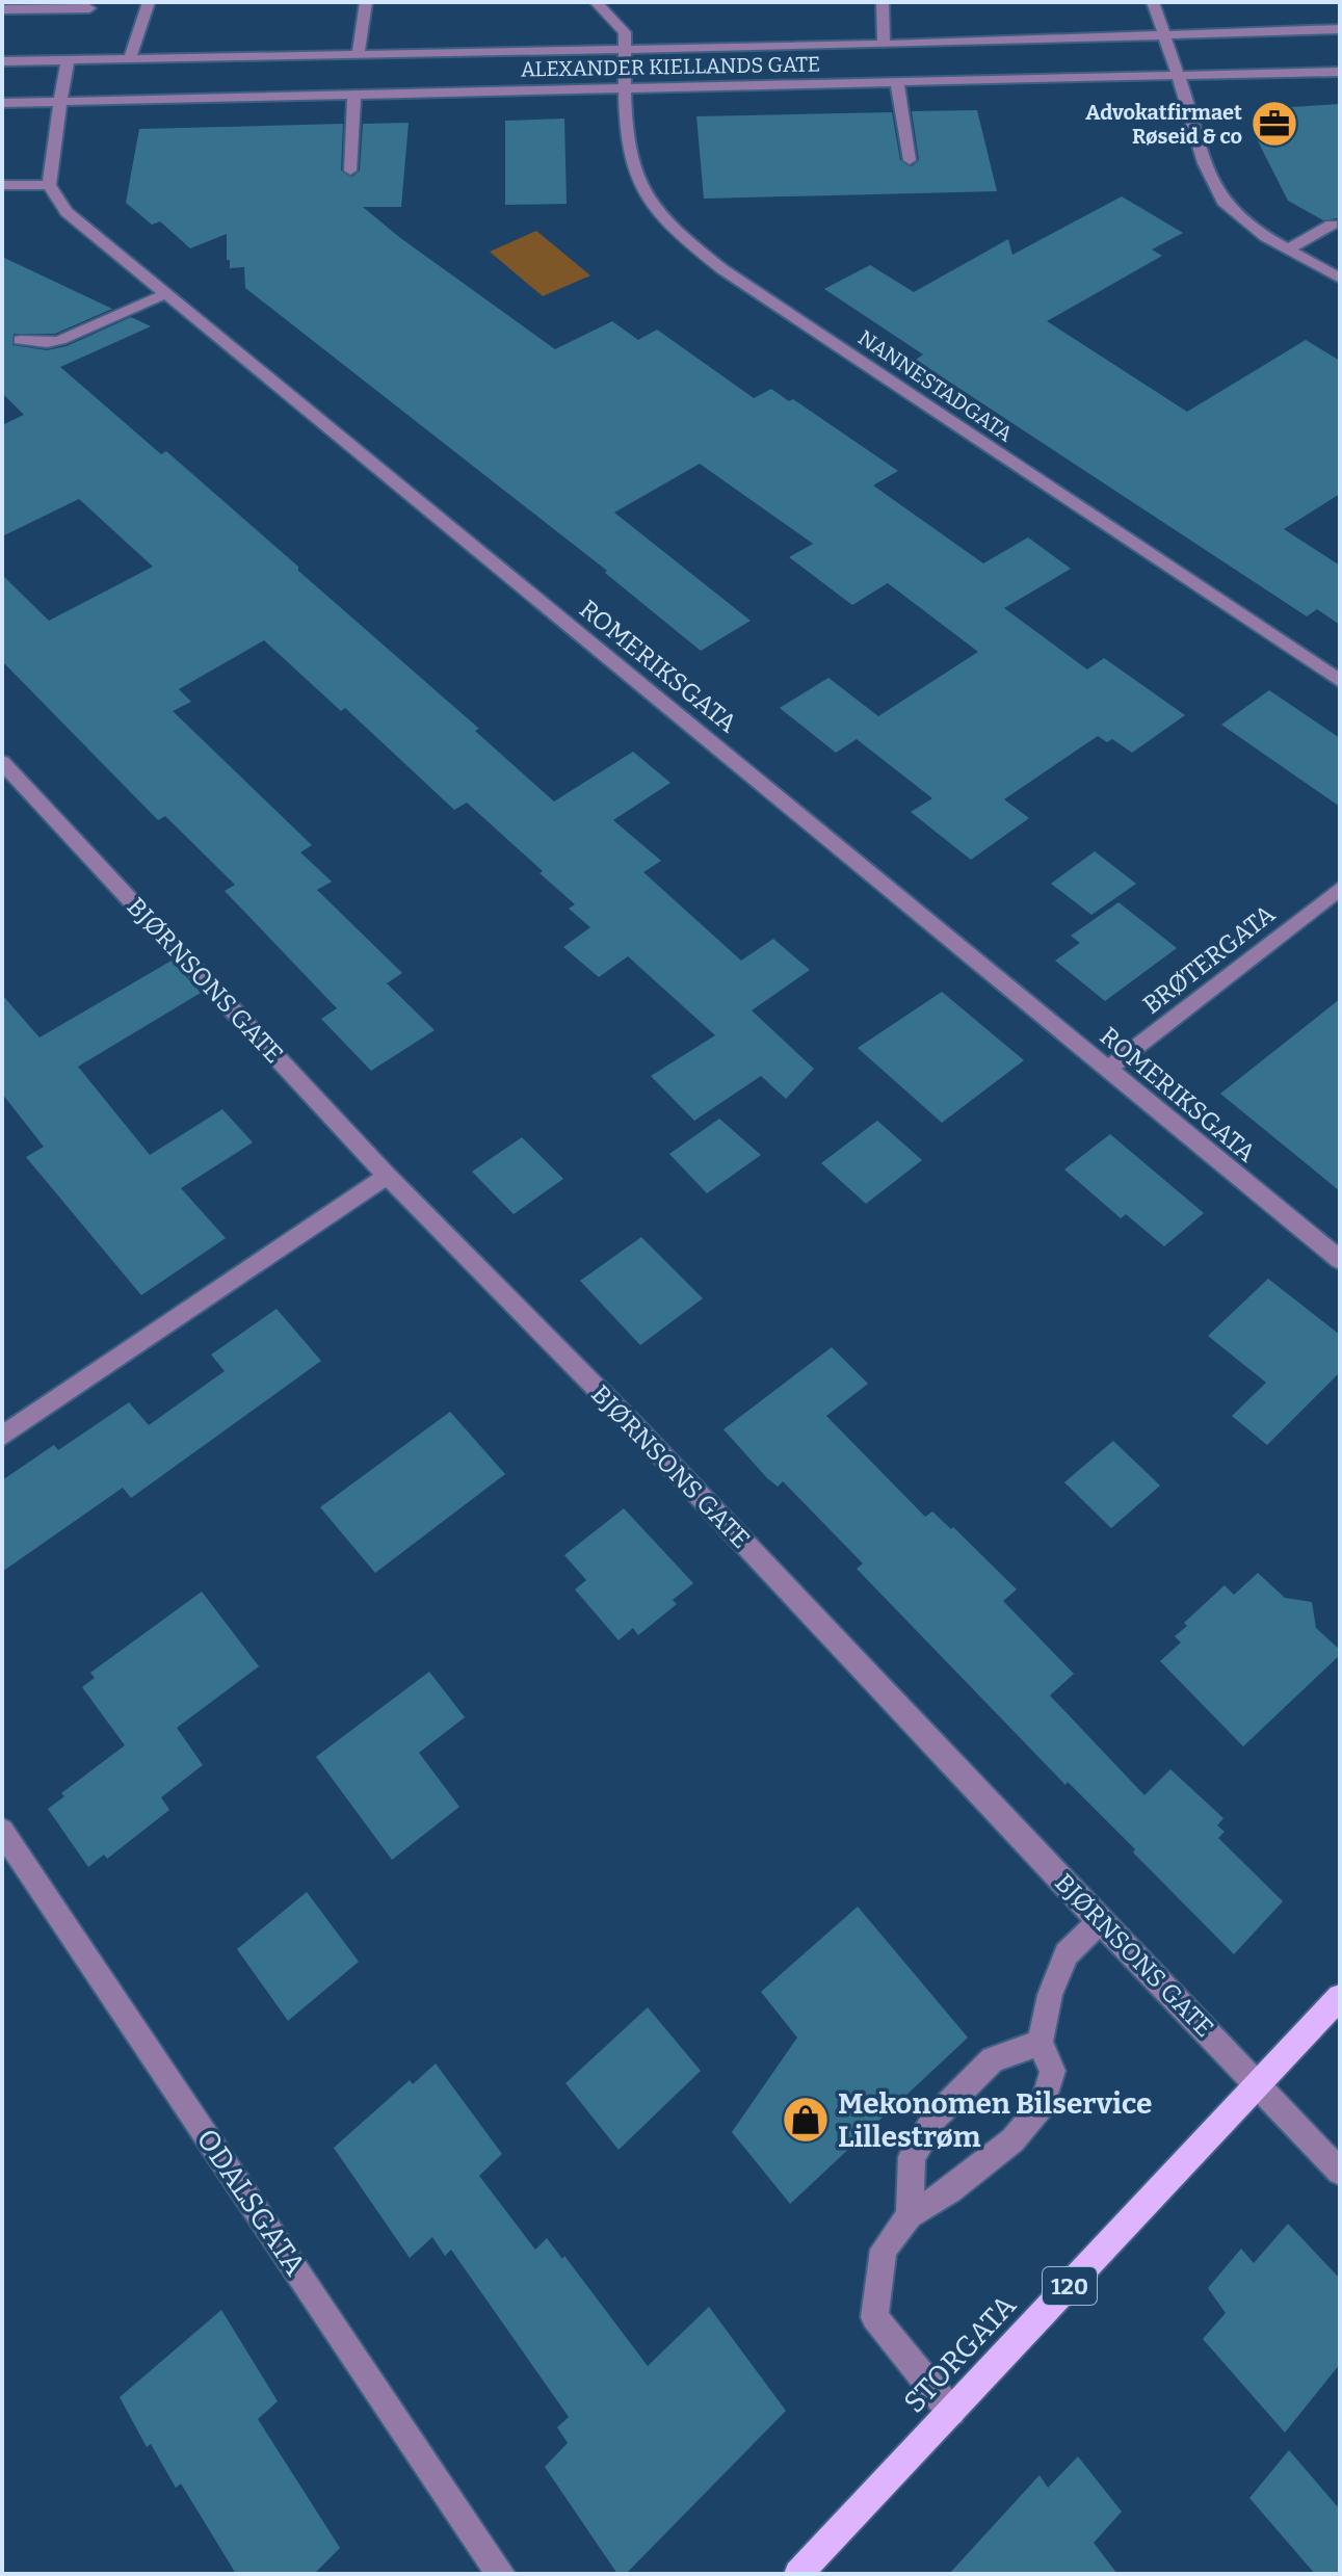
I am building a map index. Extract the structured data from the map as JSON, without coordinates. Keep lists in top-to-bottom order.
{
  "streets": {
    "main road": ["120", "STORGATA"],
    "street": [
      "ALEXANDER KIELLANDS GATE",
      "NANNESTADGATA",
      "ROMERIKSGATA",
      "BRØTERGATA",
      "BJØRNSONS GATE",
      "ODALSGATA"
    ]
  },
  "crossings": [
    ["ALEXANDER KIELLANDS GATE", "NANNESTADGATA"],
    ["ROMERIKSGATA", "BRØTERGATA"],
    ["BJØRNSONS GATE", "STORGATA"]
  ],
  "places": {
    "office": ["Advokatfirmaet Røseid & co"],
    "shop": ["Mekonomen Bilservice Lillestrøm"]
  }
}
